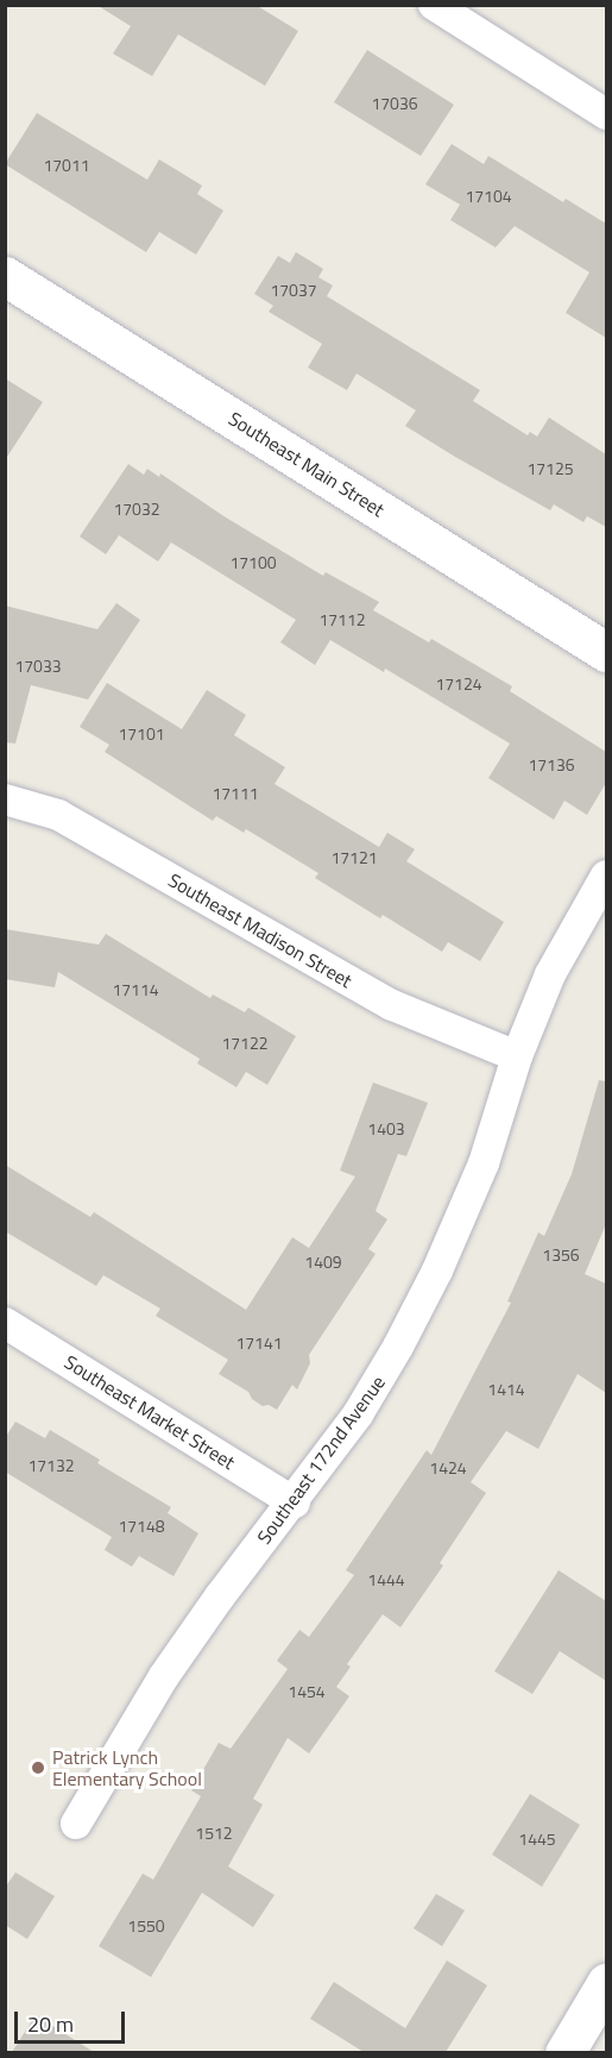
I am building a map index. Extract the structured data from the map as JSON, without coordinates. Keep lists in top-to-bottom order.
{
  "streets": {
    "street": [
      "Southeast Main Street",
      "Southeast Madison Street",
      "Southeast Market Street",
      "Southeast 172nd Avenue"
    ]
  },
  "crossings": [
    ["Southeast Madison Street", "Southeast 172nd Avenue"],
    ["Southeast Market Street", "Southeast 172nd Avenue"]
  ],
  "places": ["Patrick Lynch Elementary School"],
  "house_numbers": [
    "17036",
    "17011",
    "17104",
    "17037",
    "17125",
    "17032",
    "17100",
    "17112",
    "17033",
    "17124",
    "17101",
    "17136",
    "17111",
    "17121",
    "17114",
    "17122",
    "1403",
    "1356",
    "1409",
    "17141",
    "1414",
    "17132",
    "1424",
    "17148",
    "1444",
    "1454",
    "1512",
    "1445",
    "1550"
  ],
  "scale_bar": "20 m"
}
